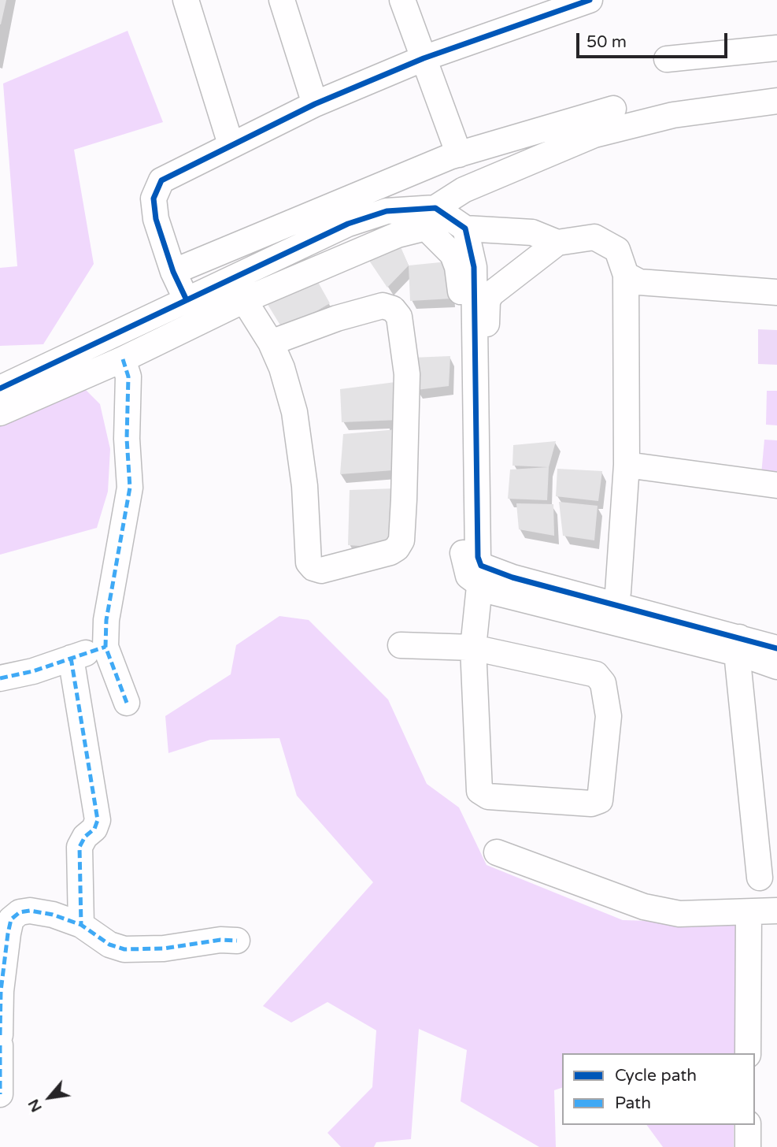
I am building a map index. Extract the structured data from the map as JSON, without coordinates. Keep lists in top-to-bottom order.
{
  "legend": ["Cycle path", "Path"],
  "scale_bar": "50 m",
  "north": "bottom left"
}
